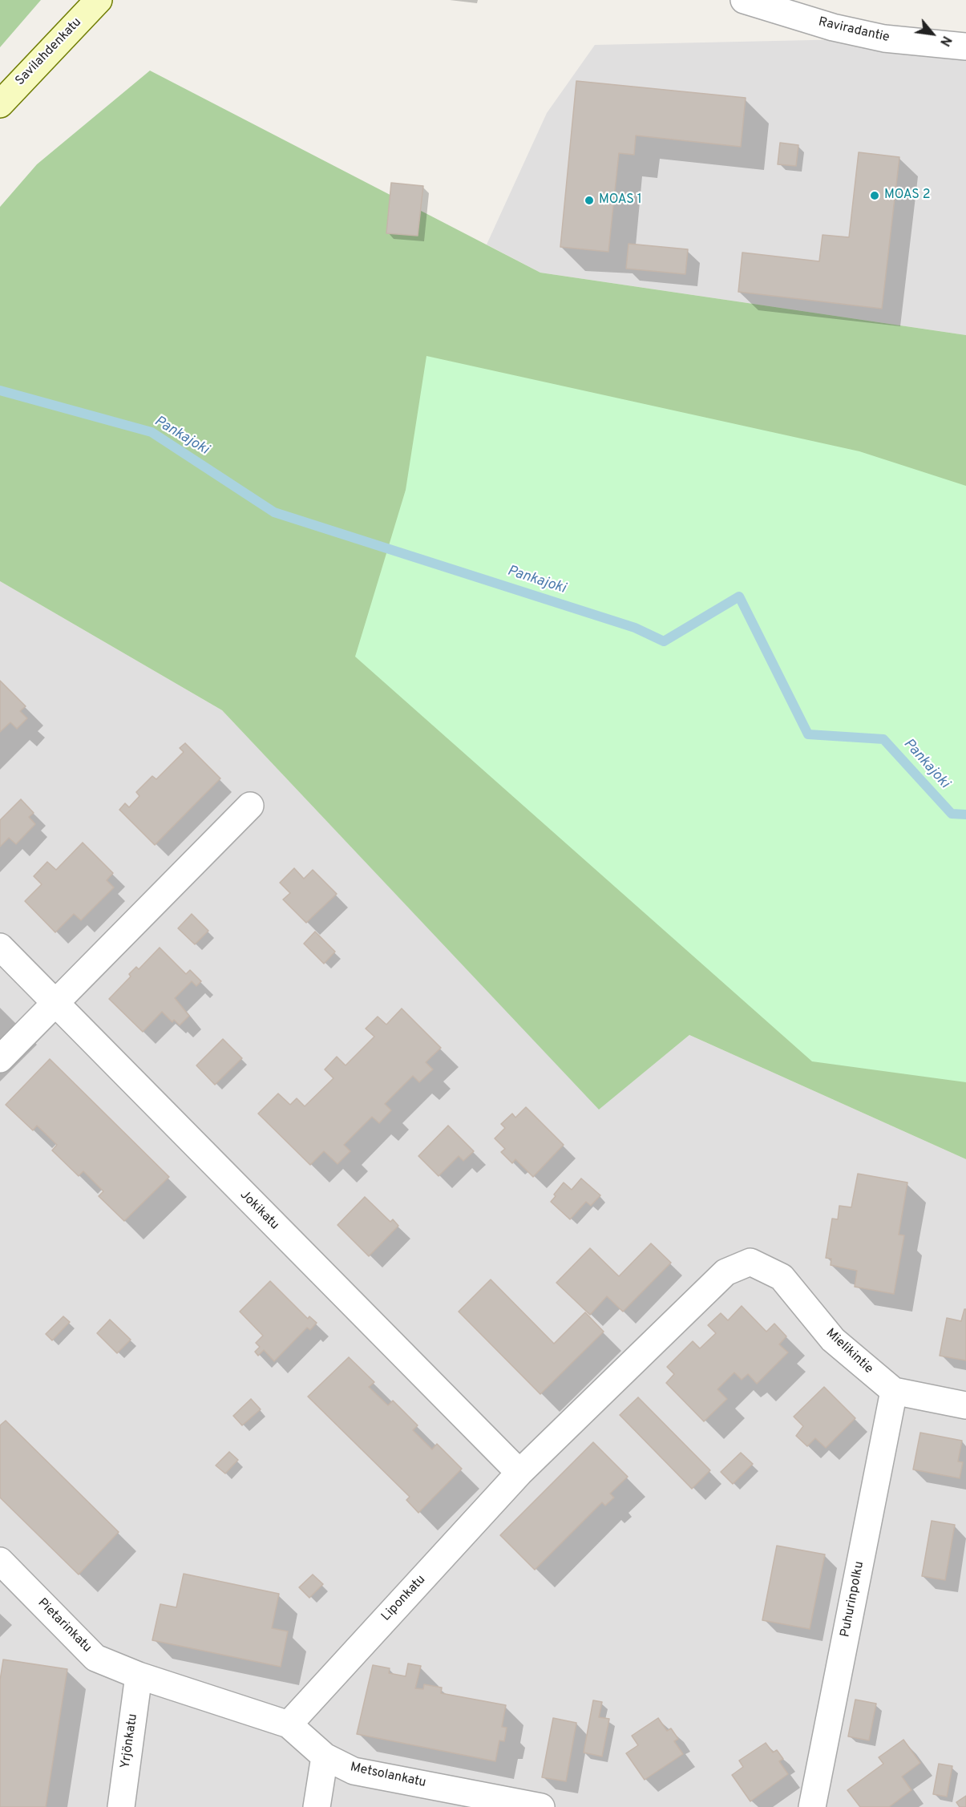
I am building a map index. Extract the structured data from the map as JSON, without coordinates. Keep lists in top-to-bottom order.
{
  "streets": {
    "main road": ["Savilahdenkatu"],
    "street": [
      "Raviradantie",
      "Jokikatu",
      "Mielikintie",
      "Liponkatu",
      "Puhurinpolku",
      "Pietarinkatu",
      "Yrjönkatu",
      "Metsolankatu"
    ]
  },
  "crossings": [
    ["Jokikatu", "Liponkatu"],
    ["Mielikintie", "Liponkatu"],
    ["Mielikintie", "Puhurinpolku"],
    ["Liponkatu", "Metsolankatu"],
    ["Pietarinkatu", "Yrjönkatu"],
    ["Pietarinkatu", "Metsolankatu"],
    ["Yrjönkatu", "Metsolankatu"]
  ],
  "water": ["Pankajoki"],
  "places": ["MOAS 2", "MOAS 1"],
  "north": "bottom right"
}
